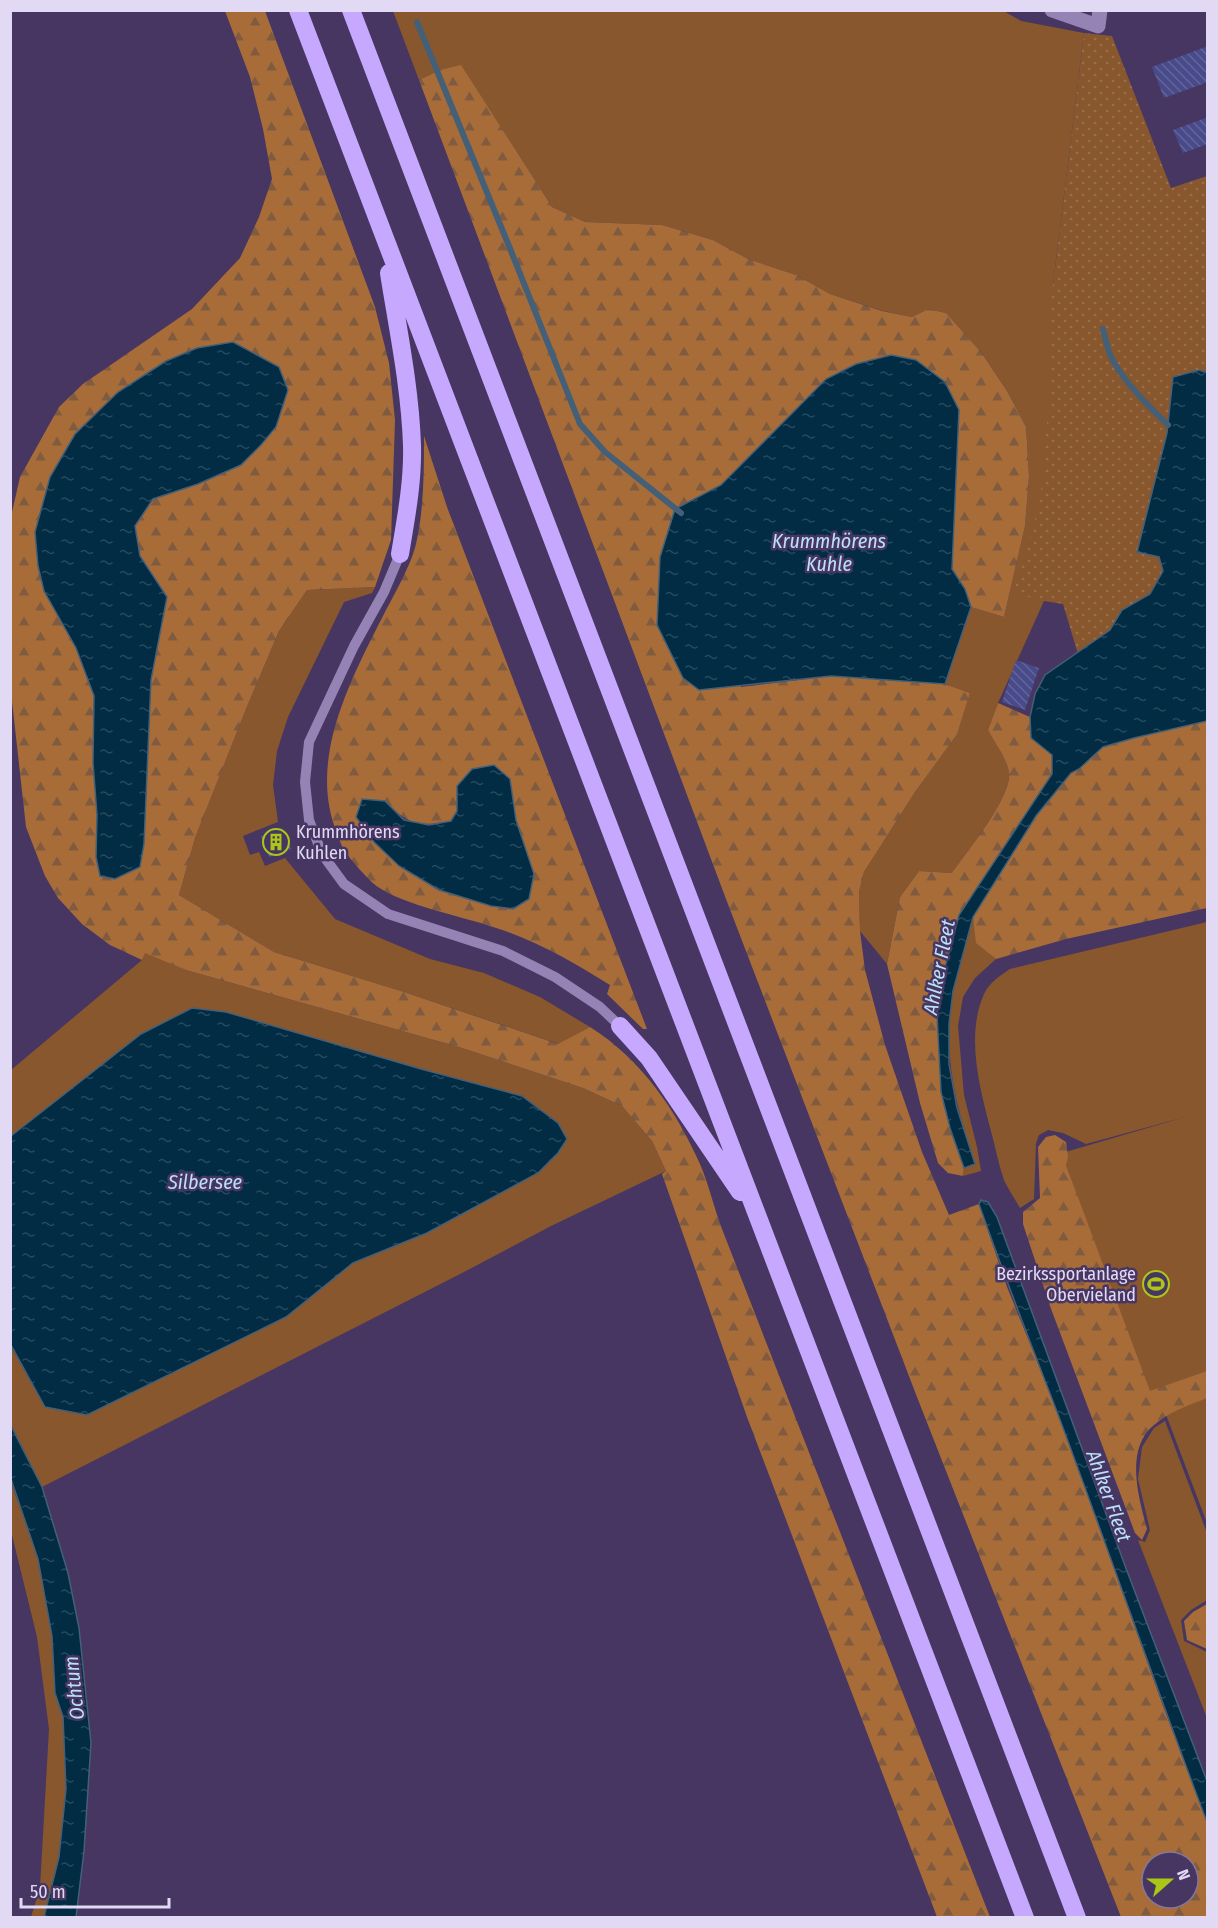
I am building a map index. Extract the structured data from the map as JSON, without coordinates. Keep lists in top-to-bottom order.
{
  "water": [
    "Krummhörens Kuhle",
    "Ahlker Fleet",
    "Silbersee",
    "Ochtum"
  ],
  "places": {
    "building": ["Krummhörens Kuhlen"],
    "sports": ["Bezirkssportanlage Obervieland"]
  },
  "scale_bar": "50 m",
  "north": "right"
}
